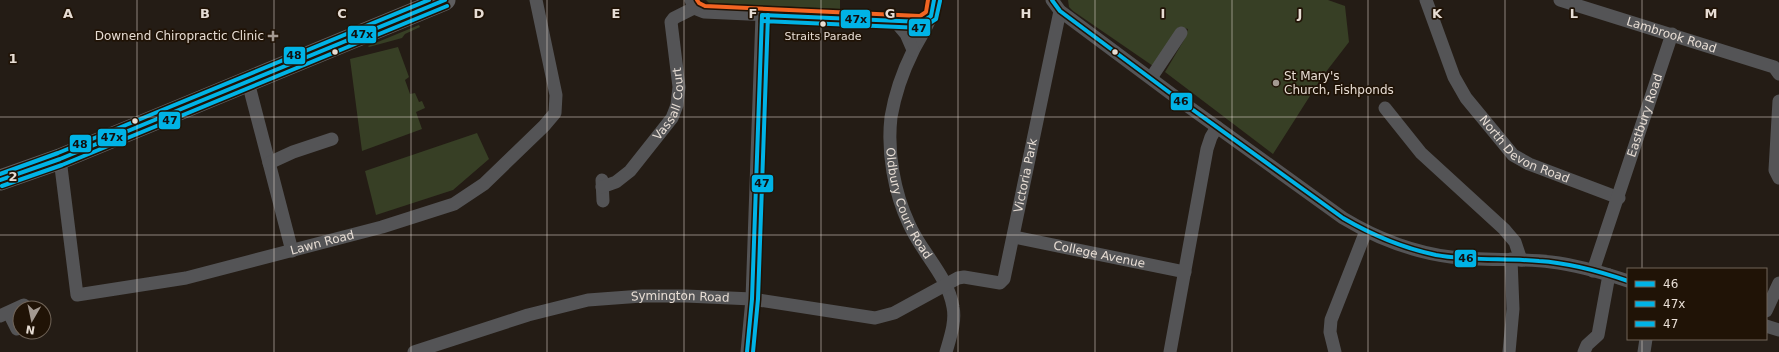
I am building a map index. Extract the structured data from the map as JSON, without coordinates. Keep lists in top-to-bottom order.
{
  "streets": {
    "street": [
      "Lambrook Road",
      "Vassall Court",
      "Eastbury Road",
      "North Devon Road",
      "Victoria Park",
      "Oldbury Court Road",
      "Lawn Road",
      "College Avenue",
      "Symington Road"
    ]
  },
  "crossings": [
    ["Lambrook Road", "Eastbury Road"],
    ["Eastbury Road", "North Devon Road"],
    ["Victoria Park", "Oldbury Court Road"],
    ["Victoria Park", "College Avenue"],
    ["Victoria Park", "Symington Road"],
    ["Oldbury Court Road", "Symington Road"]
  ],
  "places": {
    "other": ["Straits Parade", "St Mary's Church, Fishponds"],
    "health": ["Downend Chiropractic Clinic"]
  },
  "lines": [
    "transit line 46",
    "transit line 47x",
    "transit line 48",
    "transit line 47"
  ],
  "legend": ["46", "47x", "47"],
  "north": "bottom",
  "grid": {
    "columns": [
      "A",
      "B",
      "C",
      "D",
      "E",
      "F",
      "G",
      "H",
      "I",
      "J",
      "K",
      "L",
      "M"
    ],
    "rows": ["1", "2"]
  }
}
